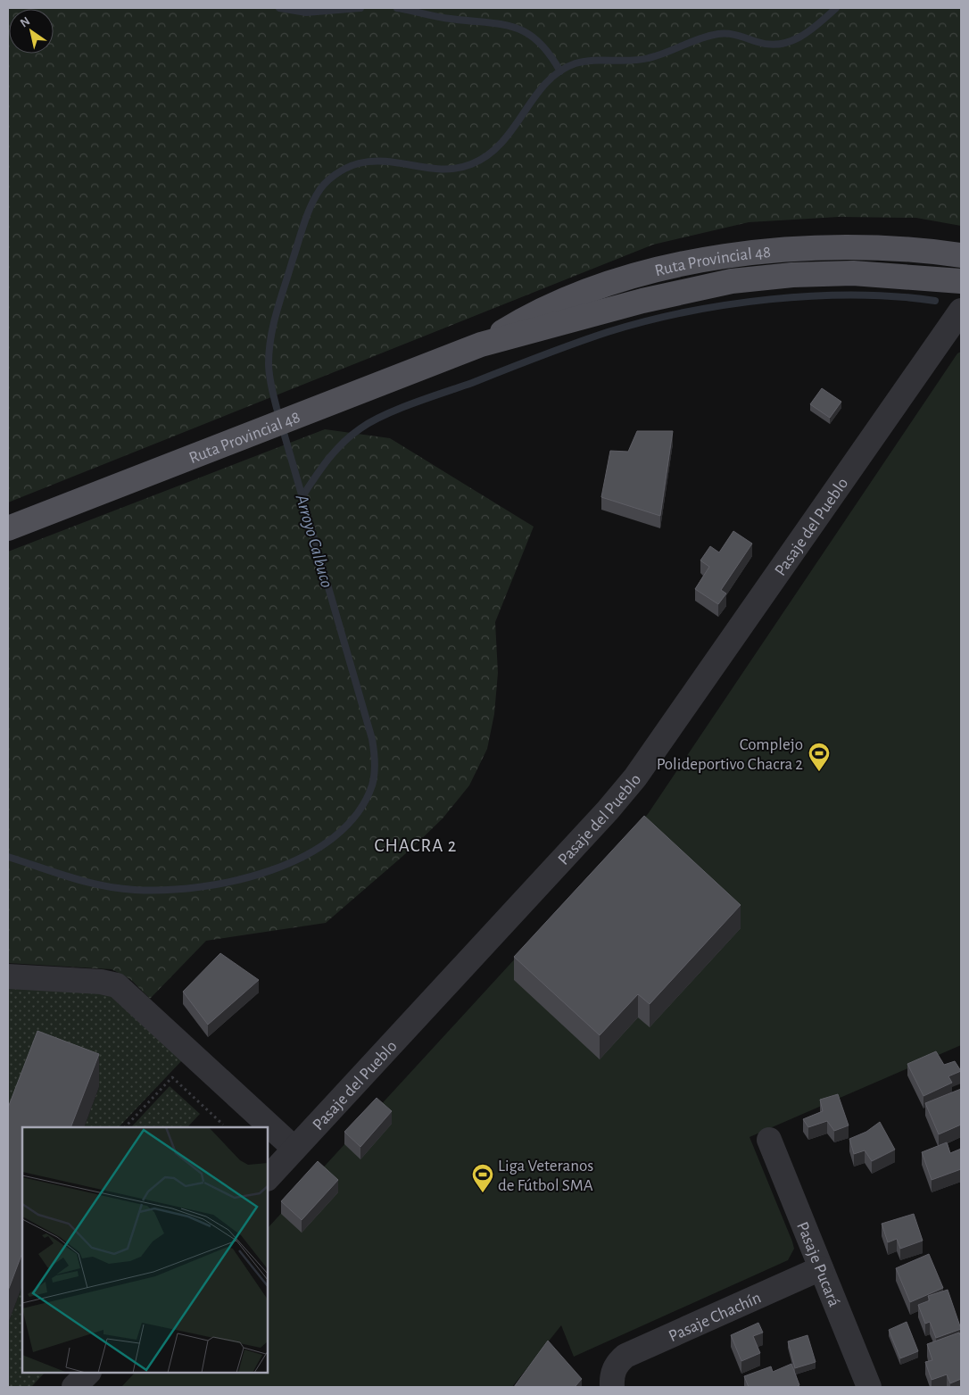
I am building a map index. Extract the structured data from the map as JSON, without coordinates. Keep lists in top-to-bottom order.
{
  "streets": {
    "main road": ["Ruta Provincial 48"],
    "street": ["Pasaje del Pueblo", "Pasaje Pucará", "Pasaje Chachín"]
  },
  "crossings": [
    ["Pasaje Pucará", "Pasaje Chachín"]
  ],
  "districts": ["CHACRA 2"],
  "water": ["Arroyo Calbuco"],
  "places": {
    "sports": ["Complejo Polideportivo Chacra 2", "Liga Veteranos de Fútbol SMA"]
  },
  "north": "top left"
}
